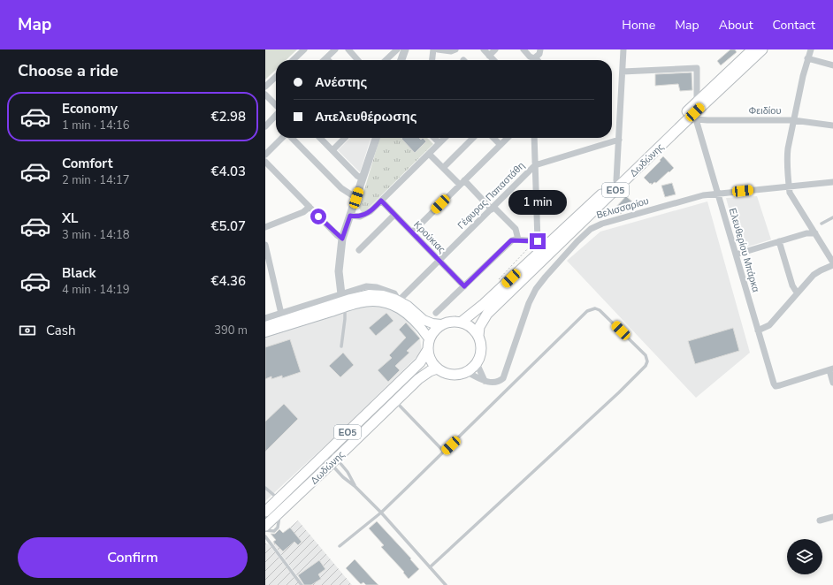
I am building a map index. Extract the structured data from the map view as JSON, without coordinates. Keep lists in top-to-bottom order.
{
  "streets": {
    "main road": ["Δωδώνης", "ΕΟ5"],
    "street": [
      "Φειδίου",
      "Γέφυρας Παπαστάθη",
      "Βελισσαρίου",
      "Κρούκιας",
      "Ελευθερίου Μπάρκα"
    ]
  },
  "crossings": [
    ["Φειδίου", "Δωδώνης"],
    ["Φειδίου", "Ελευθερίου Μπάρκα"],
    ["Δωδώνης", "Ελευθερίου Μπάρκα"],
    ["Γέφυρας Παπαστάθη", "Κρούκιας"],
    ["Βελισσαρίου", "Ελευθερίου Μπάρκα"]
  ],
  "page": {
    "header": "Map",
    "nav": [
      "Home",
      "Map",
      "About",
      "Contact"
    ],
    "heading": "Choose a ride",
    "banner": ["Ανέστης", "Απελευθέρωσης"],
    "list": [
      {
        "name": "Economy",
        "note": "1 min · 14:16",
        "value": "€2.98"
      },
      {
        "name": "Comfort",
        "note": "2 min · 14:17",
        "value": "€4.03"
      },
      {
        "name": "XL",
        "note": "3 min · 14:18",
        "value": "€5.07"
      },
      {
        "name": "Black",
        "note": "4 min · 14:19",
        "value": "€4.36"
      }
    ],
    "bubble": "1 min",
    "pay": ["Cash", "390 m"],
    "buttons": "Confirm"
  }
}
